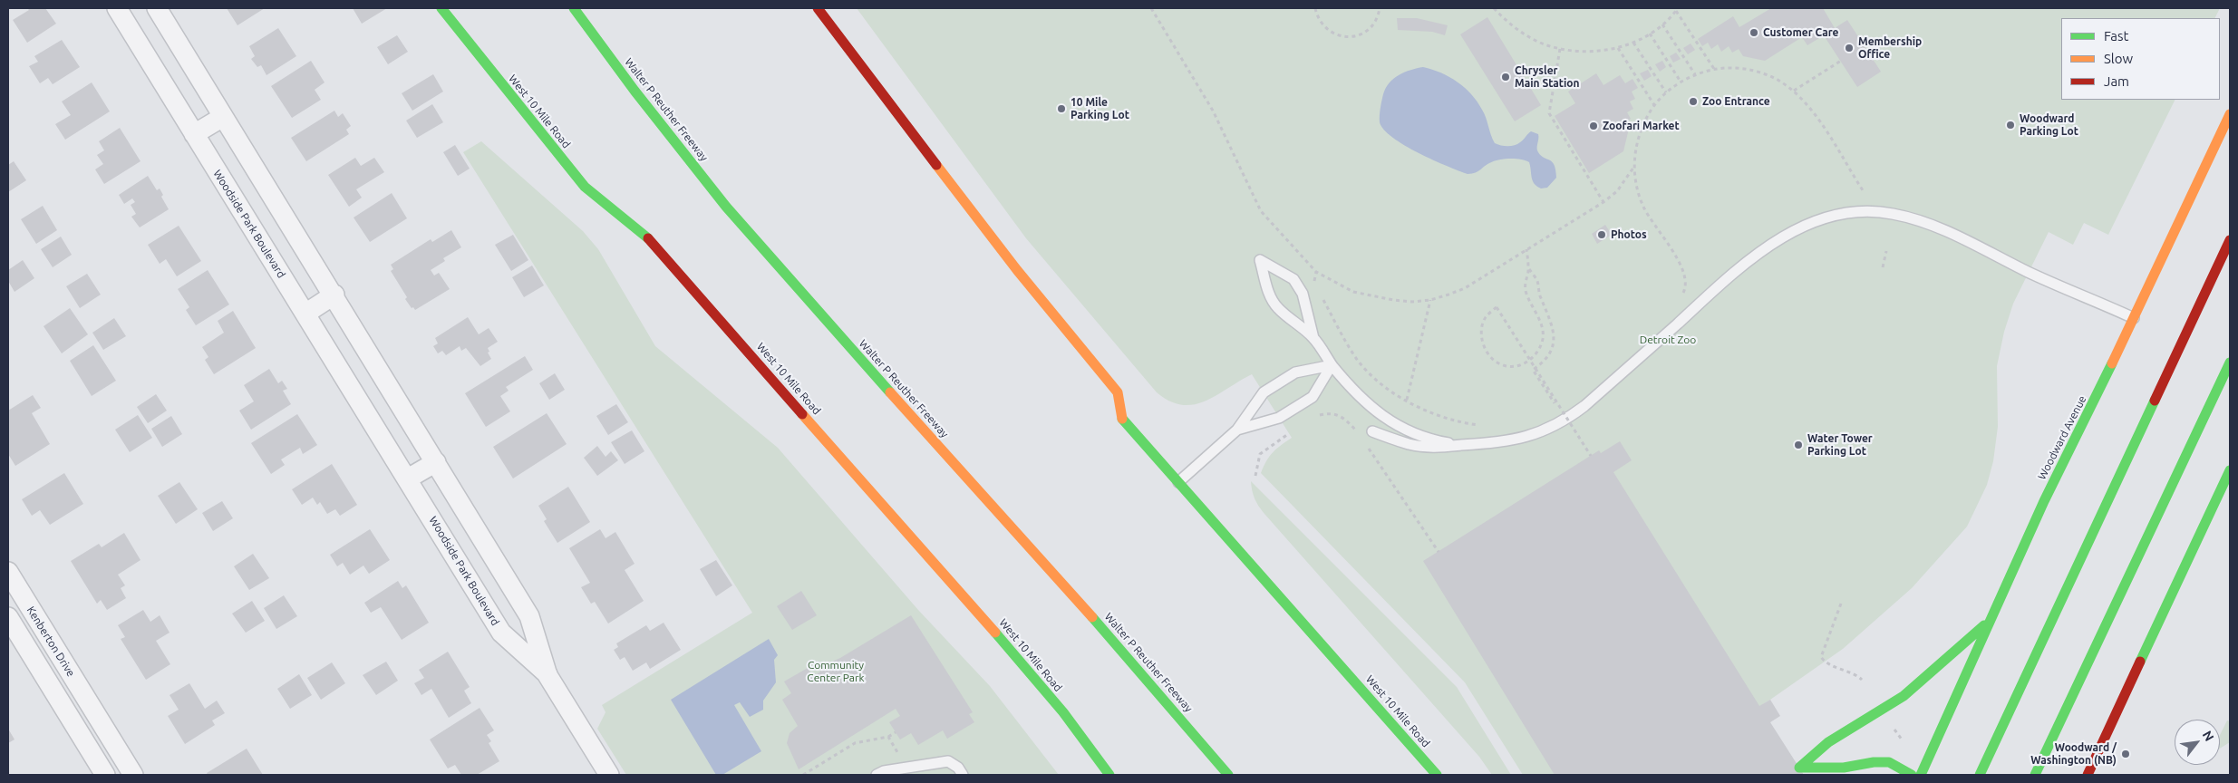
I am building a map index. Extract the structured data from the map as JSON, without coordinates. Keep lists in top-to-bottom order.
{
  "streets": {
    "main road": ["Walter P Reuther Freeway", "West 10 Mile Road", "Woodward Avenue"],
    "street": ["Woodside Park Boulevard", "Kenberton Drive"]
  },
  "parks": ["Detroit Zoo", "Community Center Park"],
  "places": [
    "Customer Care",
    "Membership Office",
    "Chrysler Main Station",
    "Zoo Entrance",
    "10 Mile Parking Lot",
    "Woodward Parking Lot",
    "Zoofari Market",
    "Photos",
    "Water Tower Parking Lot",
    "Woodward / Washington (NB)"
  ],
  "legend": ["Fast", "Slow", "Jam"],
  "north": "top right"
}
